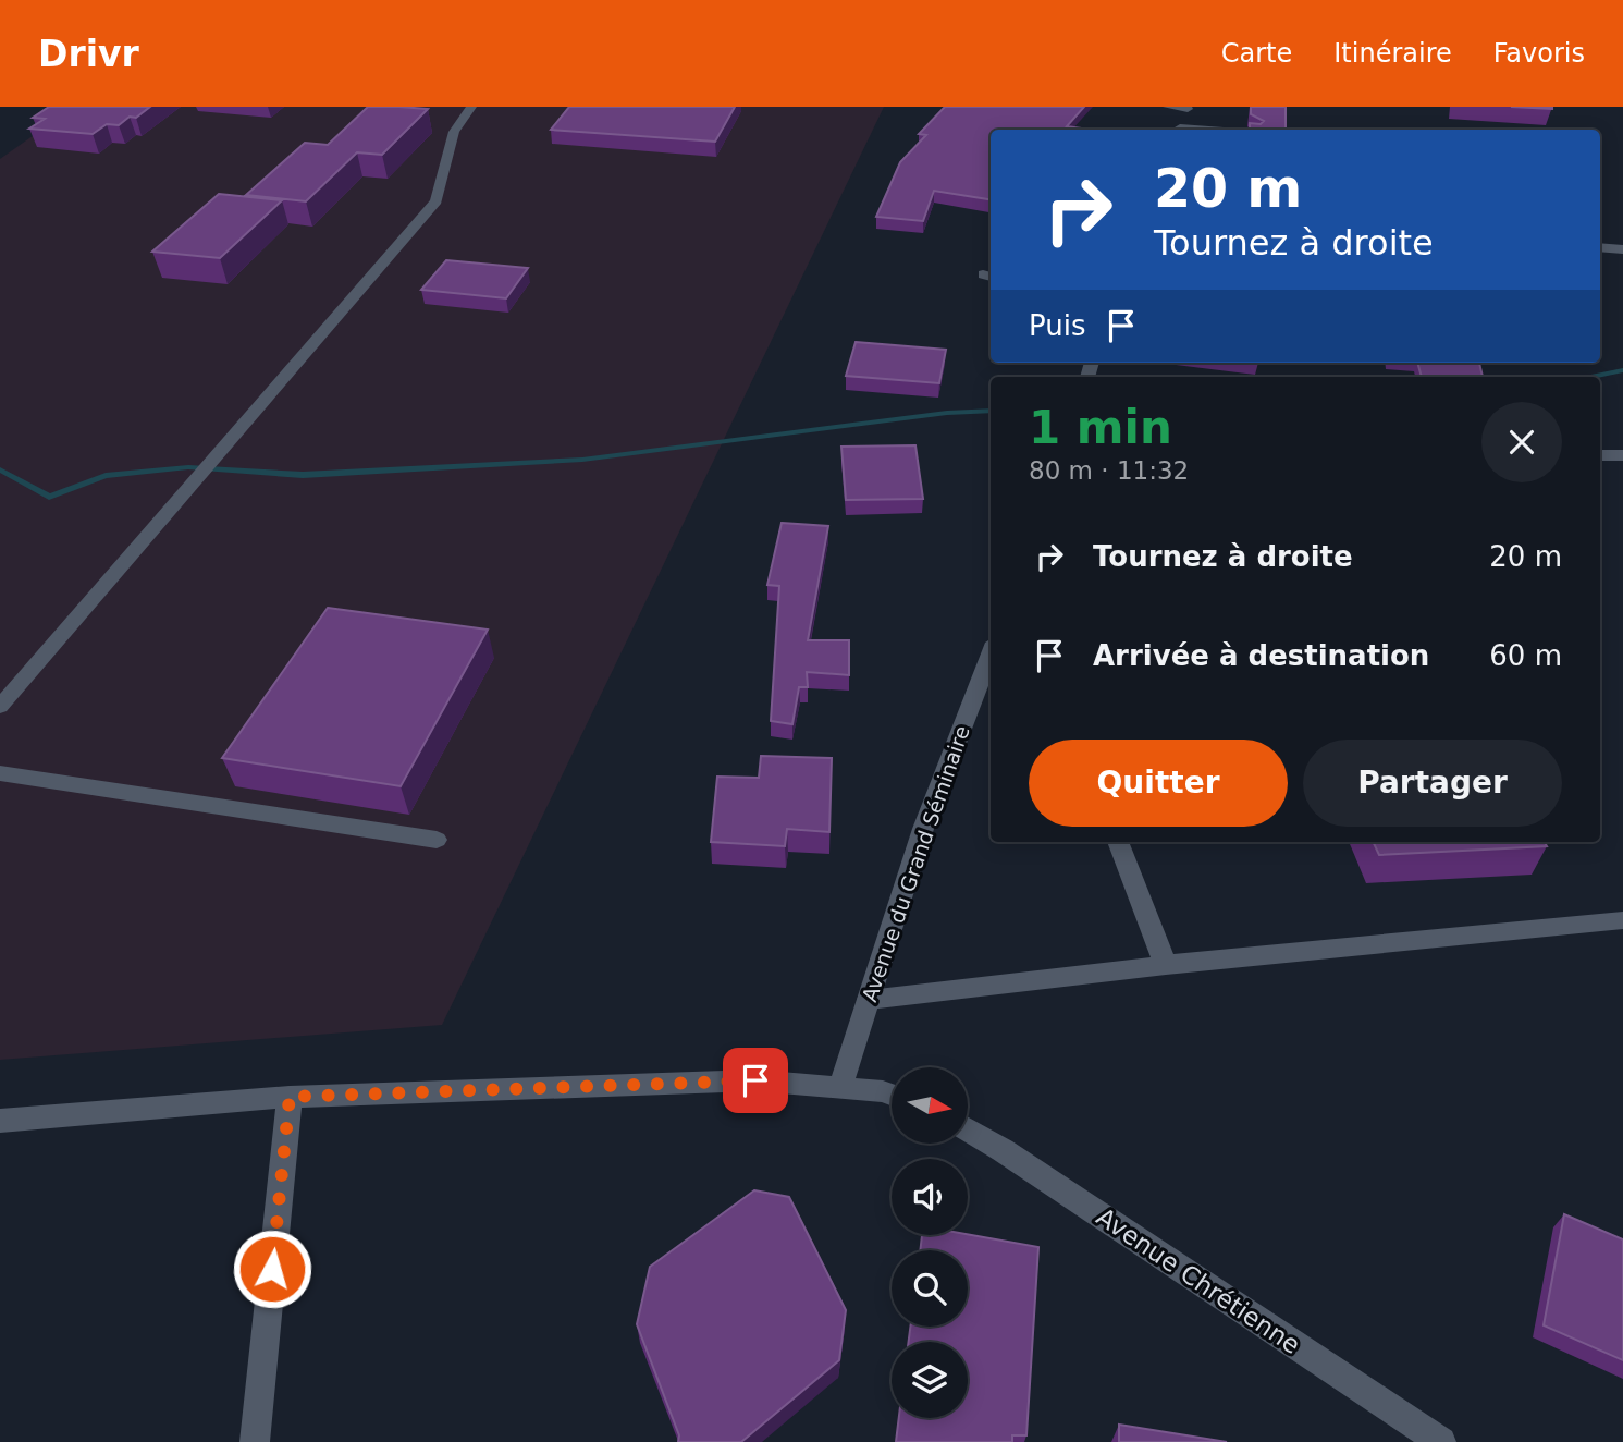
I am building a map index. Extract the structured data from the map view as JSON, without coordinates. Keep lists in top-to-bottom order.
{
  "streets": {
    "street": ["Avenue du Grand Séminaire", "Avenue Chrétienne"]
  },
  "north": "right",
  "page": {
    "header": "Drivr",
    "nav": ["Carte", "Itinéraire", "Favoris"],
    "turn": ["20 m", "Tournez à droite"],
    "then": "Puis",
    "heading": ["1 min", "80 m · 11:32"],
    "list": [
      {
        "name": "Tournez à droite",
        "value": "20 m"
      },
      {
        "name": "Arrivée à destination",
        "value": "60 m"
      }
    ],
    "buttons": ["Quitter", "Partager"]
  }
}
